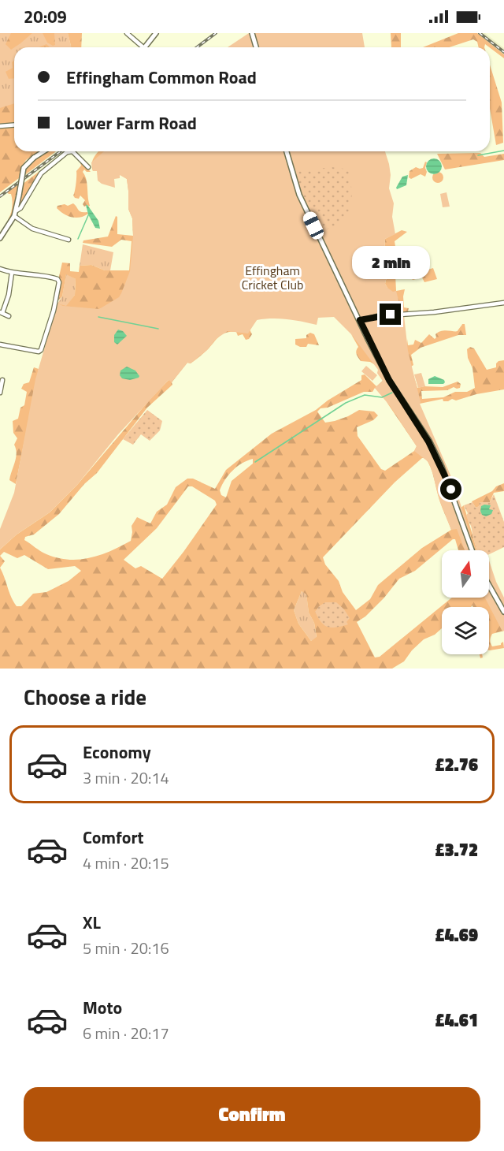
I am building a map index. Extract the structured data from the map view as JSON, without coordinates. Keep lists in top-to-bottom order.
{
  "parks": ["Effingham Cricket Club"],
  "north": "top",
  "page": {
    "status": "20:09",
    "banner": ["Effingham Common Road", "Lower Farm Road"],
    "bubble": "2 min",
    "heading": "Choose a ride",
    "list": [
      {
        "name": "Economy",
        "note": "3 min · 20:14",
        "value": "£2.76"
      },
      {
        "name": "Comfort",
        "note": "4 min · 20:15",
        "value": "£3.72"
      },
      {
        "name": "XL",
        "note": "5 min · 20:16",
        "value": "£4.69"
      },
      {
        "name": "Moto",
        "note": "6 min · 20:17",
        "value": "£4.61"
      }
    ],
    "buttons": "Confirm"
  }
}
